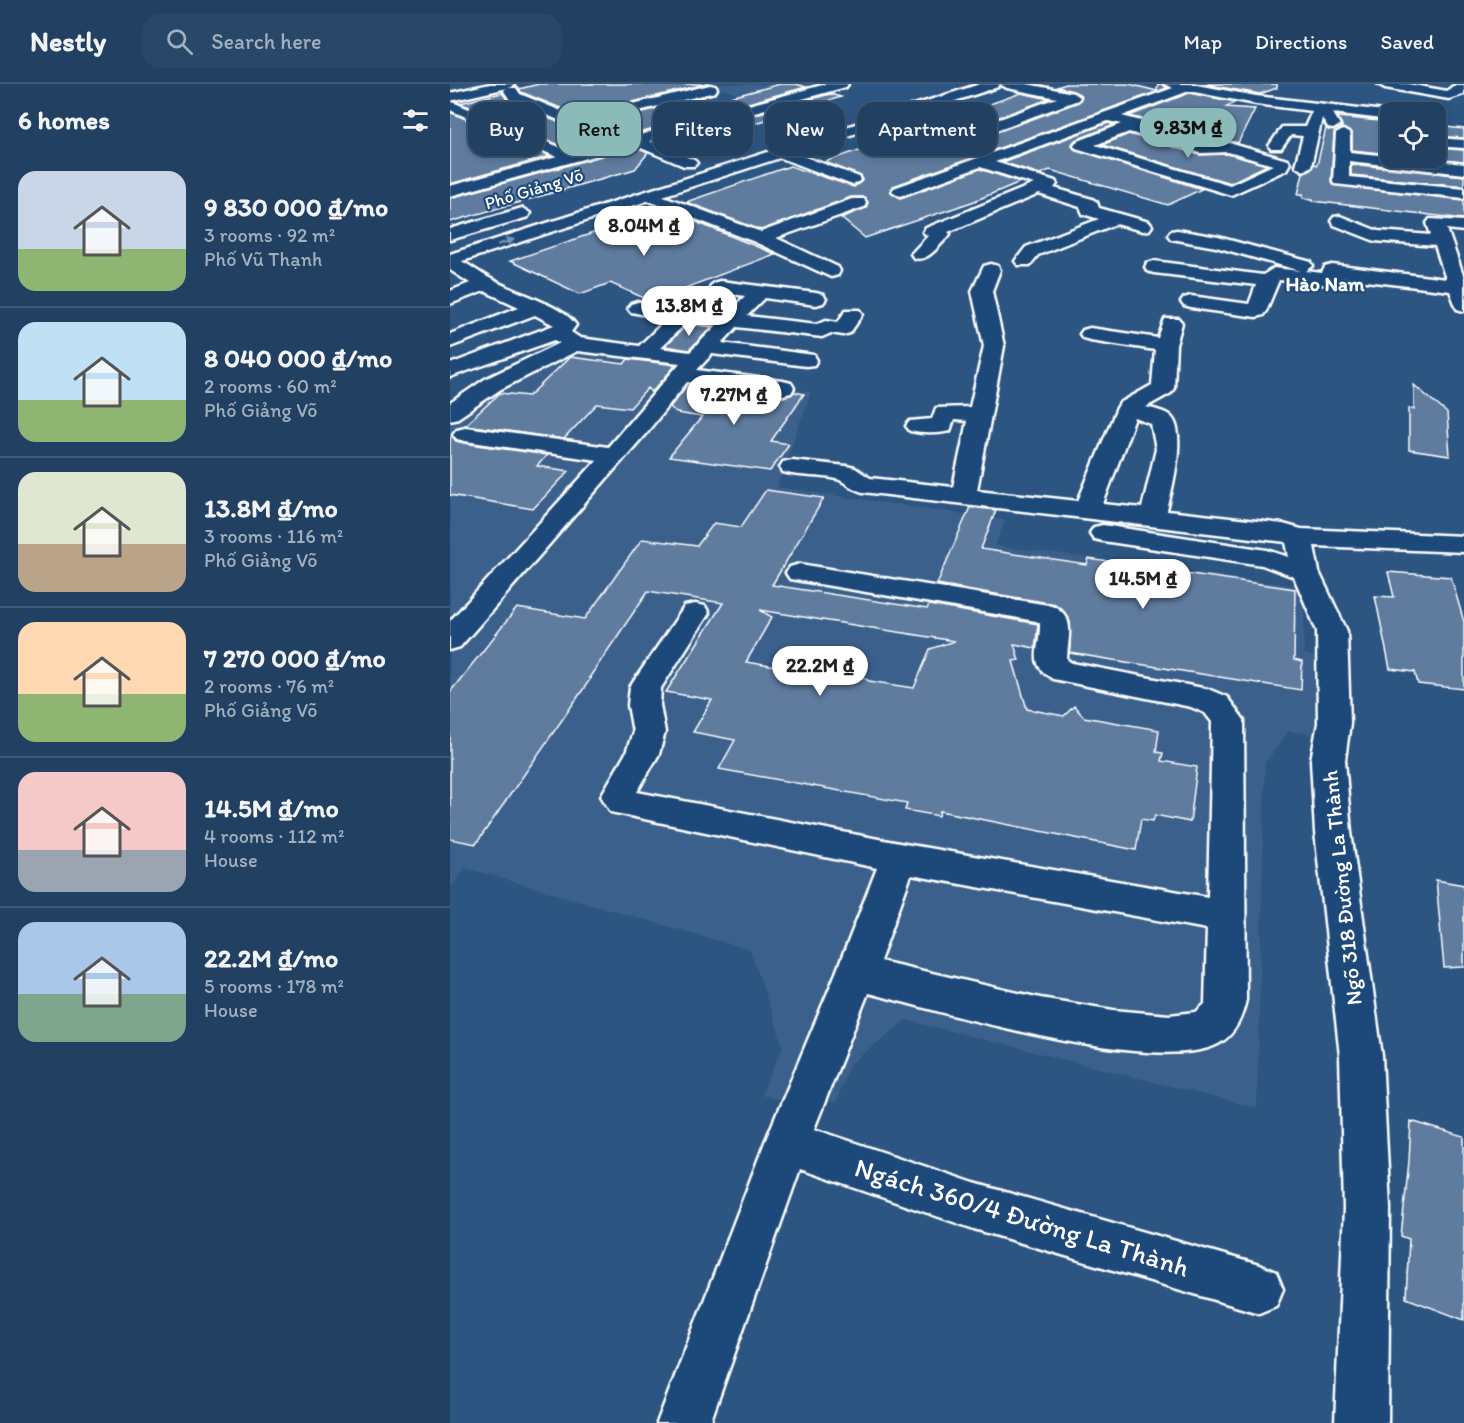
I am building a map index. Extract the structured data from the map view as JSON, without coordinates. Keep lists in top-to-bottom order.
{
  "streets": {
    "street": ["Phố Giảng Võ", "Ngõ 318 Đường La Thành", "Ngách 360/4 Đường La Thành"]
  },
  "districts": ["Hào Nam"],
  "page": {
    "header": "Nestly",
    "search": "Search here",
    "nav": ["Map", "Directions", "Saved"],
    "heading": "6 homes",
    "chip": [
      "Buy",
      "Rent",
      "Filters",
      "New",
      "Apartment"
    ],
    "price": [
      "9.83M ₫",
      "8.04M ₫",
      "13.8M ₫",
      "7.27M ₫",
      "14.5M ₫",
      "22.2M ₫"
    ],
    "list": [
      {
        "name": "9 830 000 ₫/mo",
        "note": "3 rooms · 92 m² · Phố Vũ Thạnh"
      },
      {
        "name": "8 040 000 ₫/mo",
        "note": "2 rooms · 60 m² · Phố Giảng Võ"
      },
      {
        "name": "13.8M ₫/mo",
        "note": "3 rooms · 116 m² · Phố Giảng Võ"
      },
      {
        "name": "7 270 000 ₫/mo",
        "note": "2 rooms · 76 m² · Phố Giảng Võ"
      },
      {
        "name": "14.5M ₫/mo",
        "note": "4 rooms · 112 m² · House"
      },
      {
        "name": "22.2M ₫/mo",
        "note": "5 rooms · 178 m² · House"
      }
    ]
  }
}
